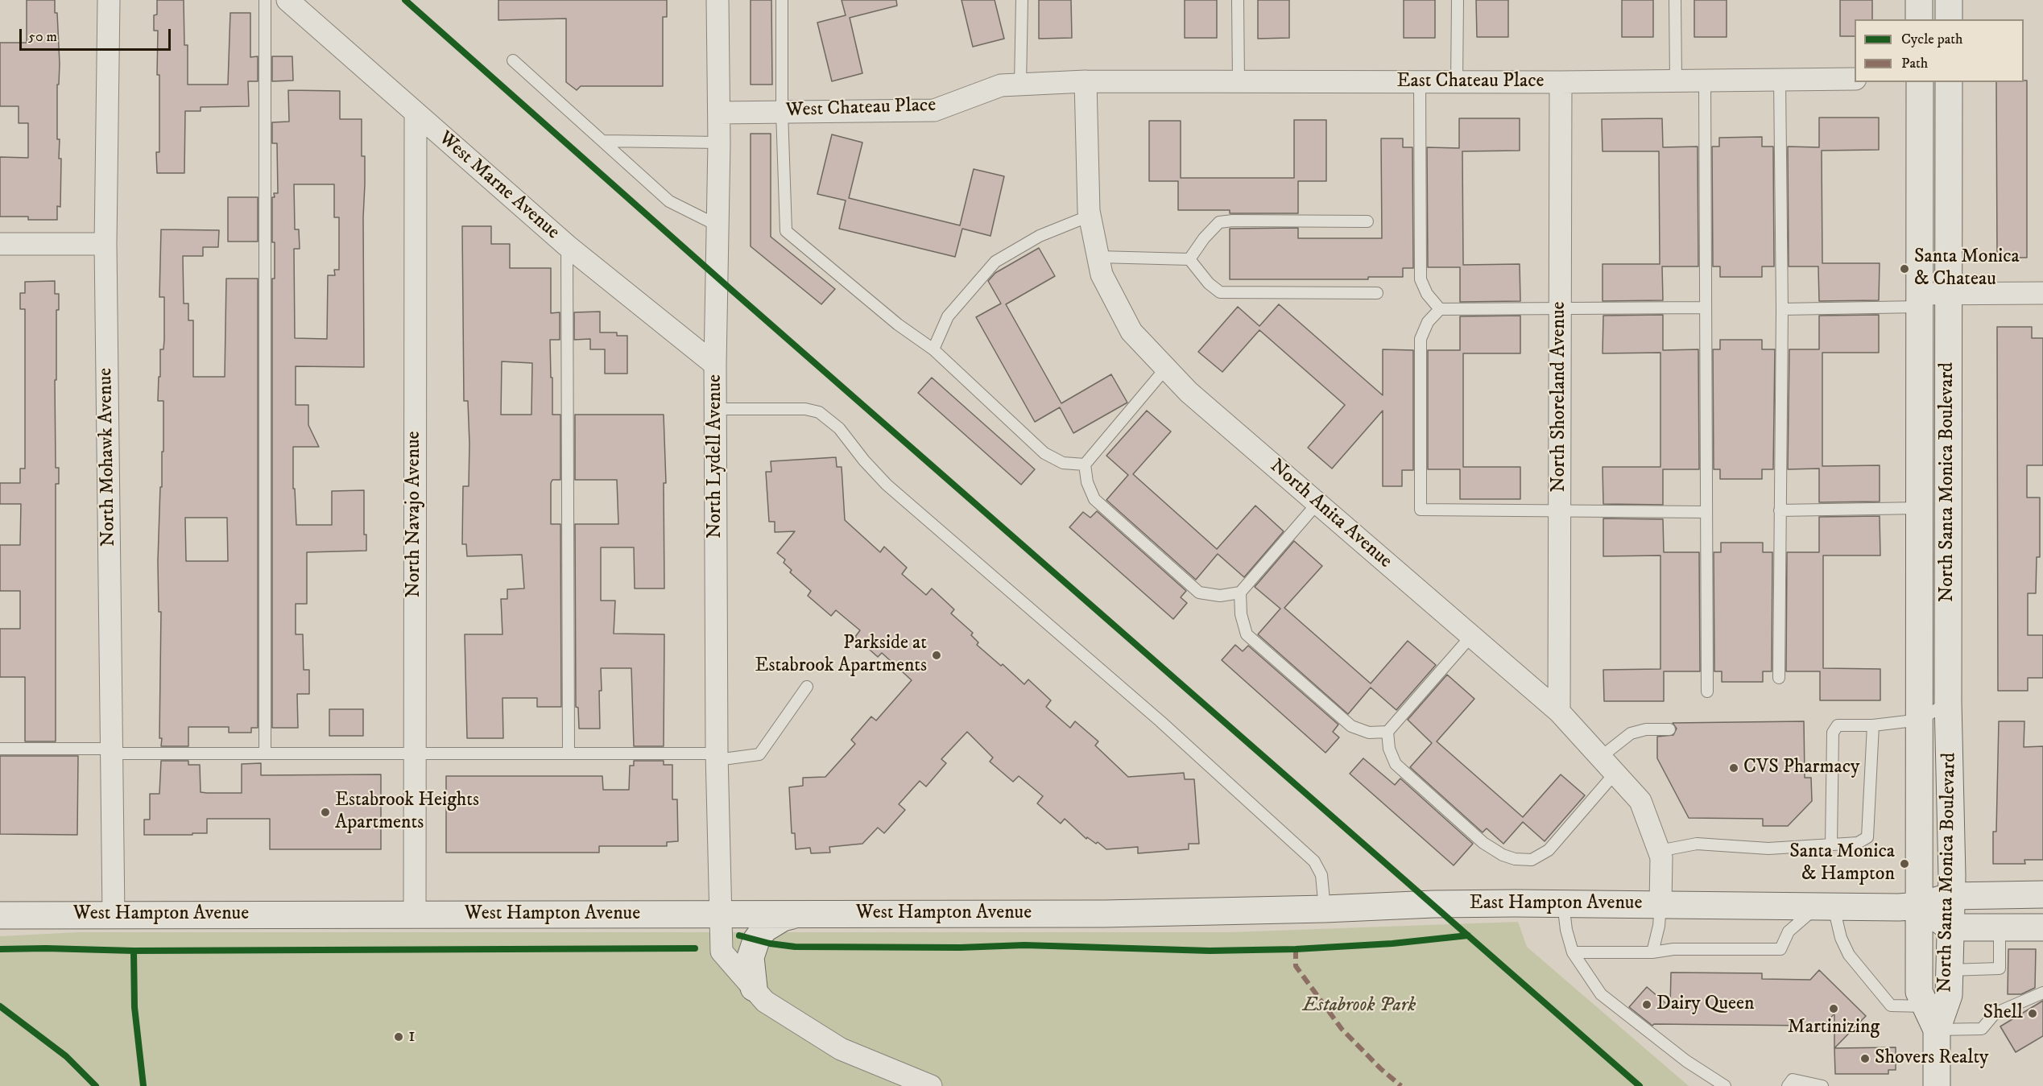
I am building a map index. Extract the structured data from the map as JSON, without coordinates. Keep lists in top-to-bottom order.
{
  "streets": {
    "main road": ["North Santa Monica Boulevard", "East Hampton Avenue", "West Hampton Avenue"],
    "street": [
      "East Chateau Place",
      "West Chateau Place",
      "West Marne Avenue",
      "North Shoreland Avenue",
      "North Lydell Avenue",
      "North Mohawk Avenue",
      "North Navajo Avenue",
      "North Anita Avenue"
    ]
  },
  "crossings": [
    ["East Chateau Place", "West Chateau Place"],
    ["East Chateau Place", "North Shoreland Avenue"],
    ["East Chateau Place", "North Anita Avenue"],
    ["West Chateau Place", "North Lydell Avenue"],
    ["West Chateau Place", "North Anita Avenue"],
    ["West Marne Avenue", "North Lydell Avenue"],
    ["West Marne Avenue", "North Navajo Avenue"],
    ["North Shoreland Avenue", "North Anita Avenue"],
    ["North Lydell Avenue", "West Hampton Avenue"],
    ["North Mohawk Avenue", "West Hampton Avenue"],
    ["North Santa Monica Boulevard", "East Hampton Avenue"],
    ["North Navajo Avenue", "West Hampton Avenue"],
    ["North Anita Avenue", "East Hampton Avenue"],
    ["East Hampton Avenue", "West Hampton Avenue"]
  ],
  "parks": ["Estabrook Park"],
  "places": [
    "Santa Monica & Chateau",
    "Parkside at Estabrook Apartments",
    "CVS Pharmacy",
    "Estabrook Heights Apartments",
    "Santa Monica & Hampton",
    "Dairy Queen",
    "Martinizing",
    "Shell",
    "1",
    "Shovers Realty"
  ],
  "legend": ["Cycle path", "Path"],
  "scale_bar": "50 m"
}
